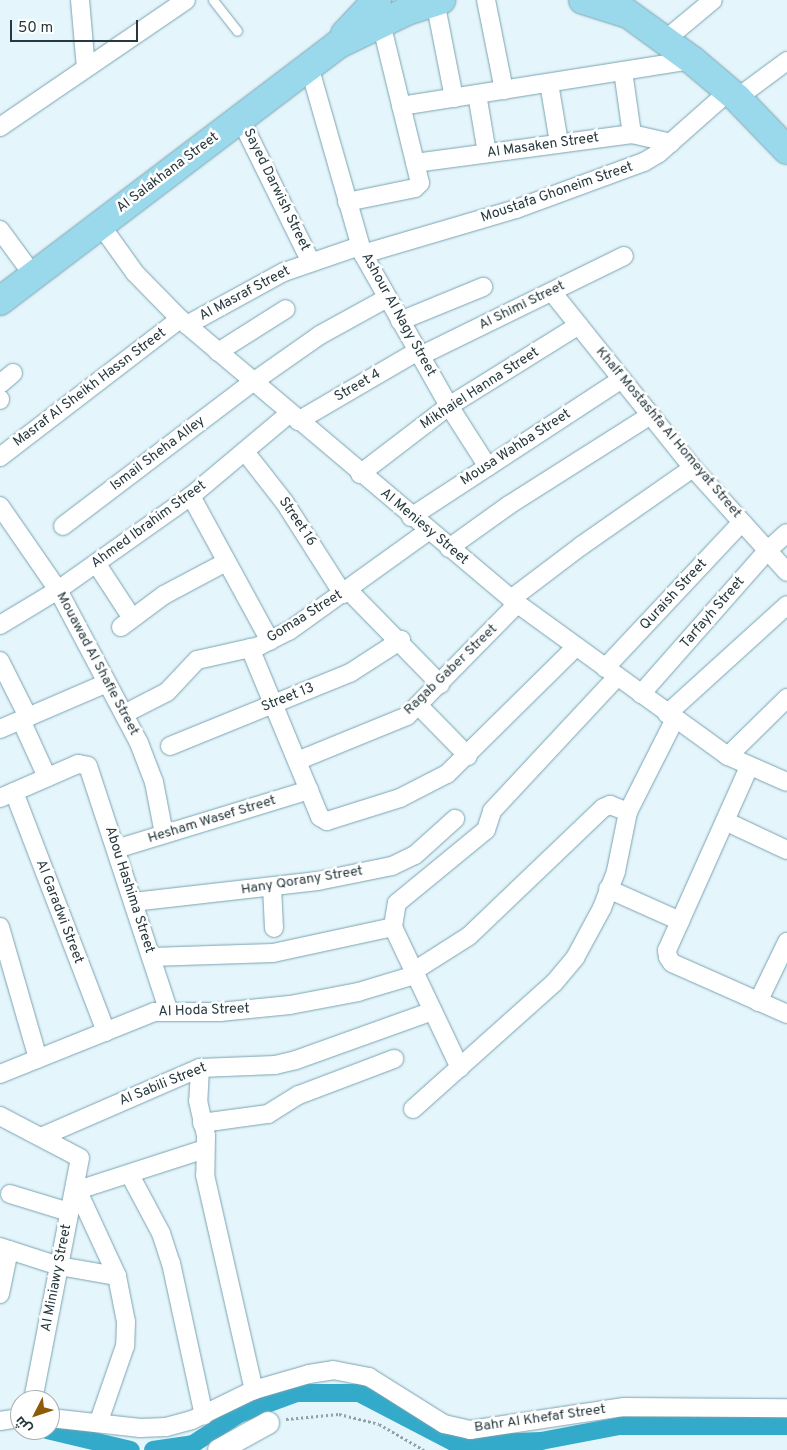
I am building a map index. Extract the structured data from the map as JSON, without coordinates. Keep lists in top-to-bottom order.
{
  "streets": {
    "main road": ["Al Salakhana Street"],
    "street": [
      "Al Masaken Street",
      "Sayed Darwish Street",
      "Moustafa Ghoneim Street",
      "Al Masraf Street",
      "Al Shimi Street",
      "Ashour Al Nagy Street",
      "Street 4",
      "Masraf Al Sheikh Hassn Street",
      "Mikhaiel Hanna Street",
      "Khalf Mostashfa Al Homeyat Street",
      "Mousa Wahba Street",
      "Ismail Sheha Alley",
      "Street 16",
      "Ahmed Ibrahim Street",
      "Al Meniesy Street",
      "Quraish Street",
      "Tarfayh Street",
      "Gomaa Street",
      "Mouawad Al Shafie Street",
      "Ragab Gaber Street",
      "Street 13",
      "Hesham Wasef Street",
      "Hany Qorany Street",
      "Abou Hashima Street",
      "Al Garadwi Street",
      "Al Hoda Street",
      "Al Sabili Street",
      "Al Miniawy Street",
      "Bahr Al Khefaf Street"
    ]
  },
  "crossings": [
    ["Al Masaken Street", "Moustafa Ghoneim Street"],
    ["Al Salakhana Street", "Sayed Darwish Street"],
    ["Al Salakhana Street", "Ashour Al Nagy Street"],
    ["Al Salakhana Street", "Al Meniesy Street"],
    ["Sayed Darwish Street", "Al Masraf Street"],
    ["Moustafa Ghoneim Street", "Al Masraf Street"],
    ["Moustafa Ghoneim Street", "Ashour Al Nagy Street"],
    ["Al Masraf Street", "Ashour Al Nagy Street"],
    ["Al Masraf Street", "Masraf Al Sheikh Hassn Street"],
    ["Al Masraf Street", "Al Meniesy Street"],
    ["Al Shimi Street", "Ashour Al Nagy Street"],
    ["Al Shimi Street", "Street 4"],
    ["Al Shimi Street", "Khalf Mostashfa Al Homeyat Street"],
    ["Ashour Al Nagy Street", "Street 4"],
    ["Ashour Al Nagy Street", "Mikhaiel Hanna Street"],
    ["Ashour Al Nagy Street", "Mousa Wahba Street"],
    ["Ashour Al Nagy Street", "Ismail Sheha Alley"],
    ["Street 4", "Ahmed Ibrahim Street"],
    ["Street 4", "Al Meniesy Street"],
    ["Masraf Al Sheikh Hassn Street", "Al Meniesy Street"],
    ["Mikhaiel Hanna Street", "Khalf Mostashfa Al Homeyat Street"],
    ["Mikhaiel Hanna Street", "Al Meniesy Street"],
    ["Khalf Mostashfa Al Homeyat Street", "Mousa Wahba Street"],
    ["Khalf Mostashfa Al Homeyat Street", "Quraish Street"],
    ["Khalf Mostashfa Al Homeyat Street", "Tarfayh Street"],
    ["Khalf Mostashfa Al Homeyat Street", "Ragab Gaber Street"],
    ["Mousa Wahba Street", "Al Meniesy Street"],
    ["Ismail Sheha Alley", "Al Meniesy Street"],
    ["Street 16", "Ahmed Ibrahim Street"],
    ["Street 16", "Gomaa Street"],
    ["Street 16", "Ragab Gaber Street"],
    ["Street 16", "Street 13"],
    ["Ahmed Ibrahim Street", "Al Meniesy Street"],
    ["Ahmed Ibrahim Street", "Mouawad Al Shafie Street"],
    ["Al Meniesy Street", "Quraish Street"],
    ["Al Meniesy Street", "Tarfayh Street"],
    ["Al Meniesy Street", "Gomaa Street"],
    ["Al Meniesy Street", "Ragab Gaber Street"],
    ["Gomaa Street", "Mouawad Al Shafie Street"],
    ["Mouawad Al Shafie Street", "Hesham Wasef Street"],
    ["Hesham Wasef Street", "Abou Hashima Street"],
    ["Hany Qorany Street", "Abou Hashima Street"],
    ["Abou Hashima Street", "Al Hoda Street"],
    ["Al Garadwi Street", "Al Hoda Street"],
    ["Al Sabili Street", "Al Miniawy Street"]
  ],
  "scale_bar": "50 m",
  "north": "bottom left"
}
